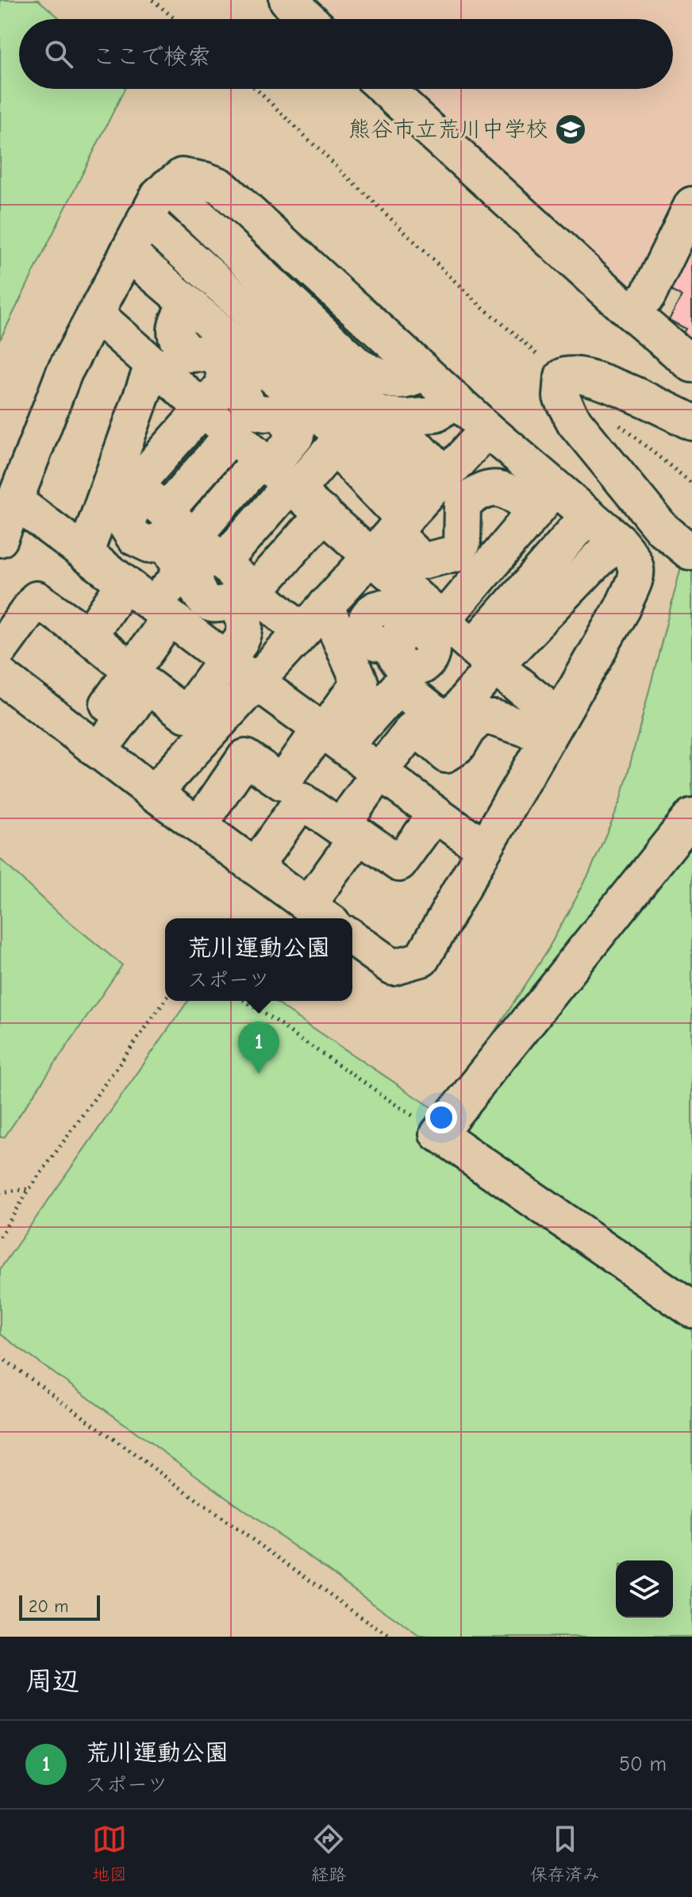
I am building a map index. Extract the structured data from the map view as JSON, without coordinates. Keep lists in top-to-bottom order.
{
  "places": {
    "school or university": ["熊谷市立荒川中学校"]
  },
  "scale_bar": "20 m",
  "page": {
    "search": "ここで検索",
    "popup": ["荒川運動公園", "スポーツ"],
    "pins": "1",
    "scale": "20 m",
    "heading": "周辺",
    "list": [
      {
        "mark": "1",
        "name": "荒川運動公園",
        "note": "スポーツ",
        "value": "50 m"
      }
    ],
    "nav": ["地図", "経路", "保存済み"]
  }
}
